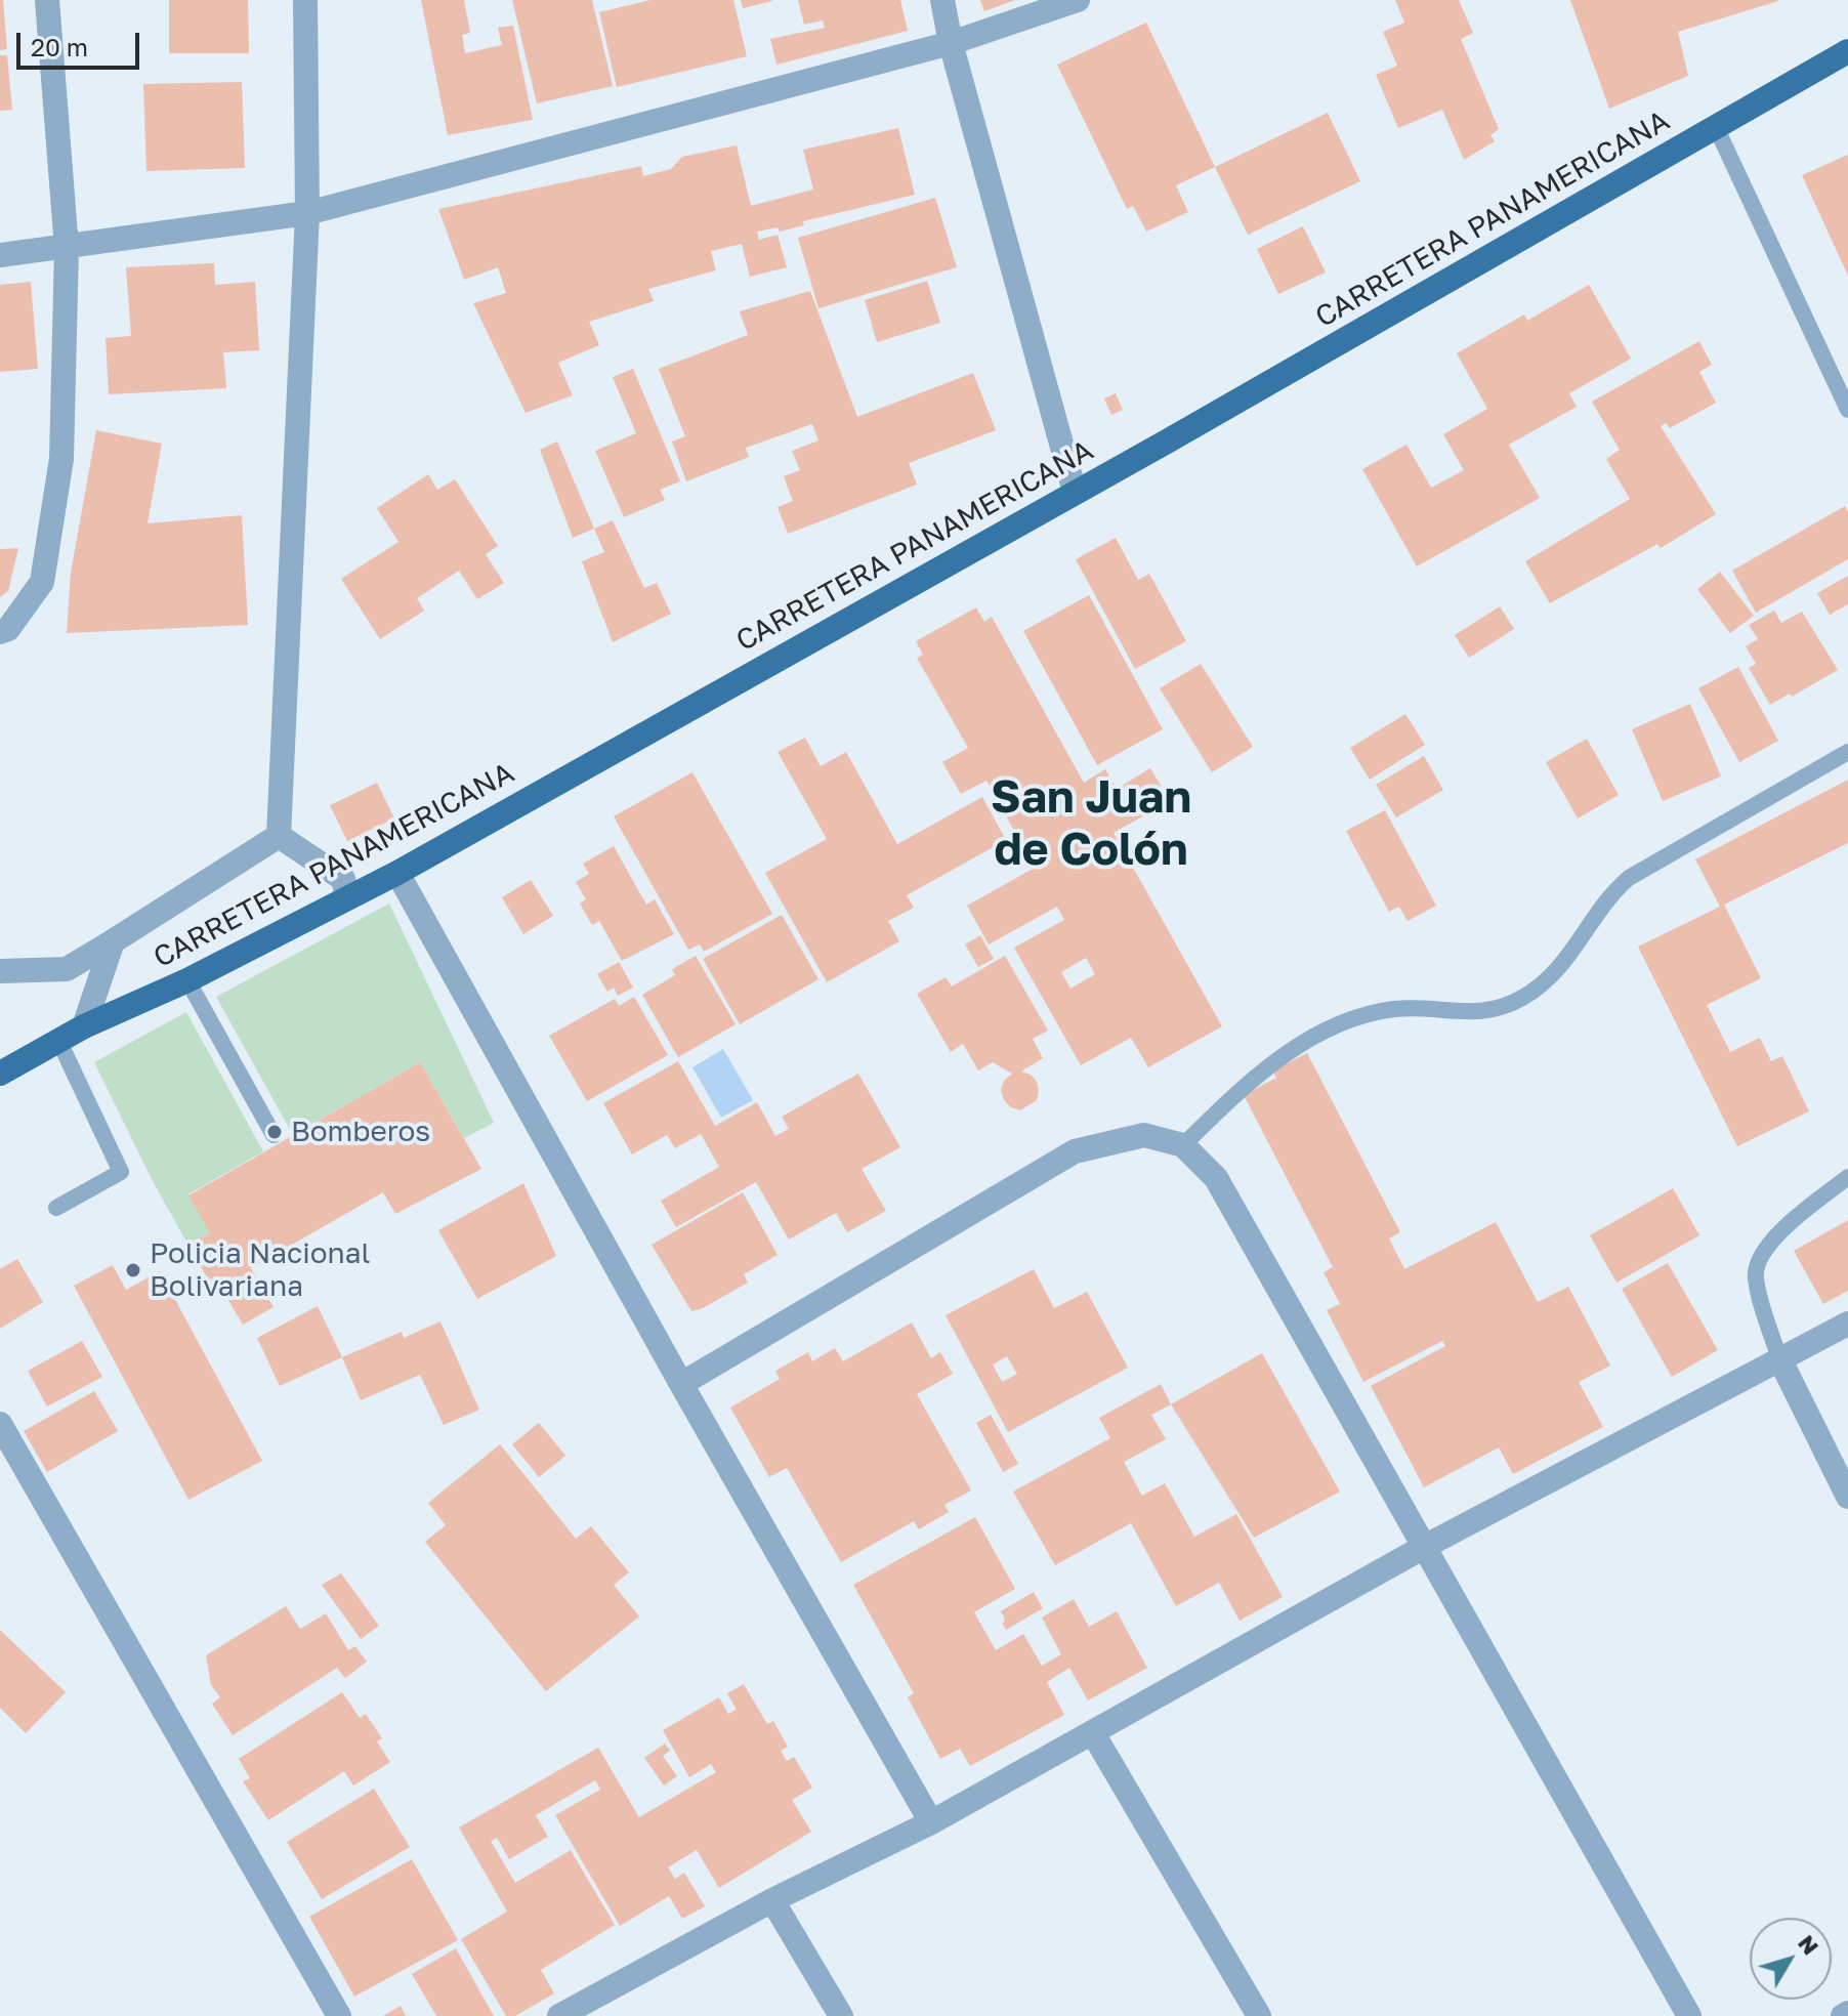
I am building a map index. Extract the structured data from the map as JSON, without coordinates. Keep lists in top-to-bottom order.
{
  "streets": {
    "main road": ["CARRETERA PANAMERICANA"]
  },
  "districts": ["San Juan de Colón"],
  "places": ["Bomberos", "Policia Nacional Bolivariana"],
  "scale_bar": "20 m",
  "north": "top right"
}
